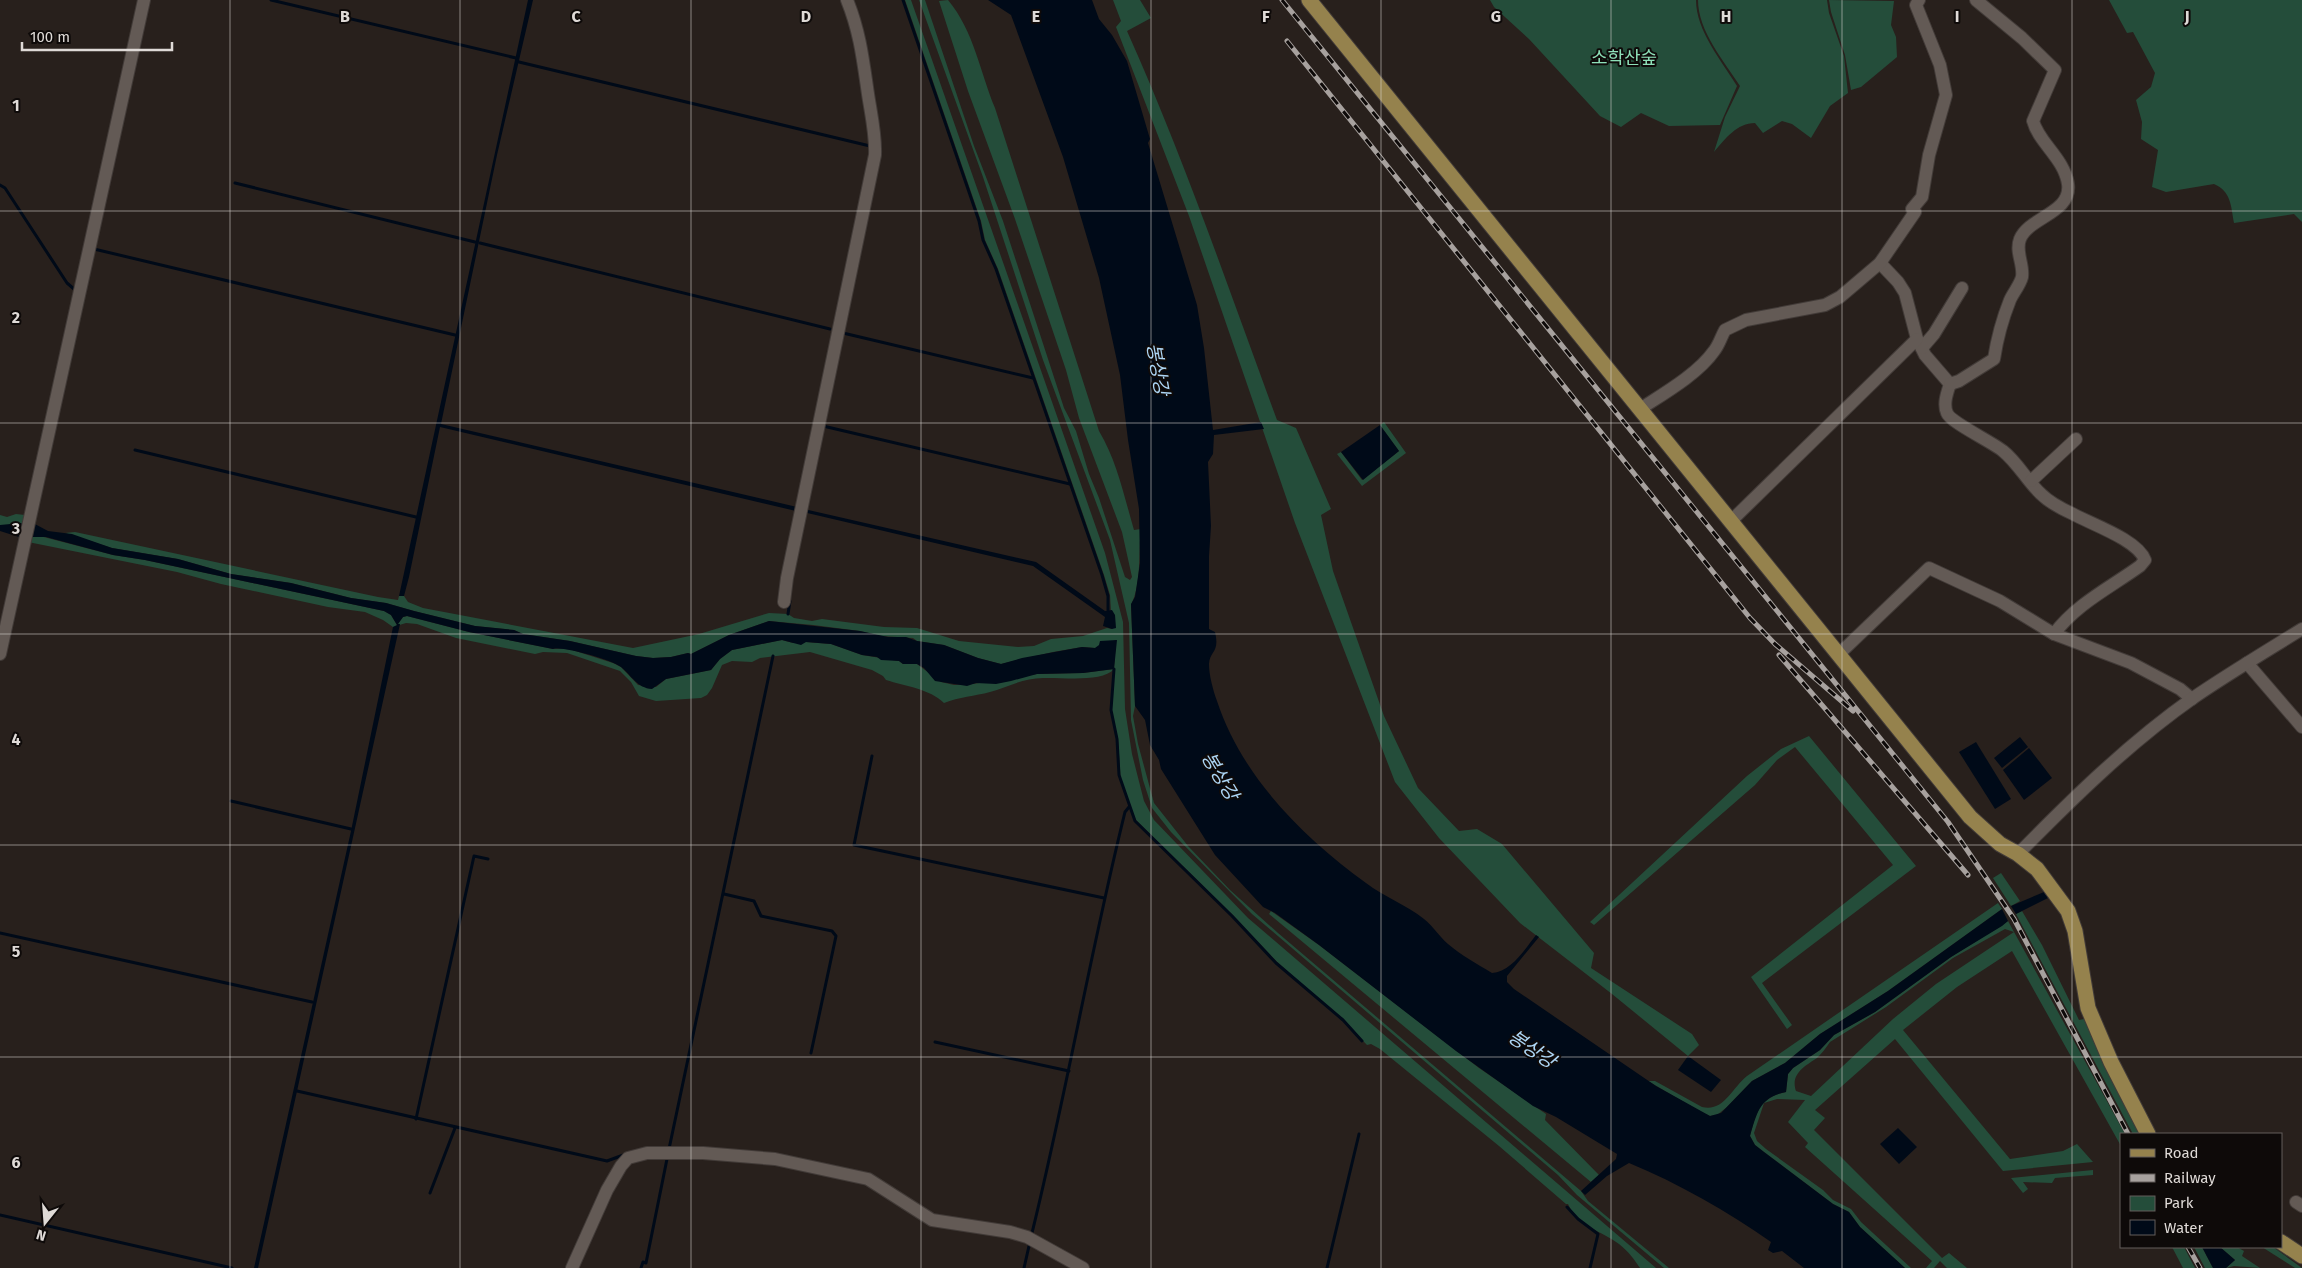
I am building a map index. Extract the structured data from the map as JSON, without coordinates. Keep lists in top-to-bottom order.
{
  "water": ["봉상강"],
  "parks": ["소학산숲"],
  "legend": [
    "Road",
    "Railway",
    "Park",
    "Water"
  ],
  "scale_bar": "100 m",
  "north": "bottom",
  "grid": {
    "columns": [
      "B",
      "C",
      "D",
      "E",
      "F",
      "G",
      "H",
      "I",
      "J"
    ],
    "rows": [
      "1",
      "2",
      "3",
      "4",
      "5",
      "6"
    ]
  }
}
